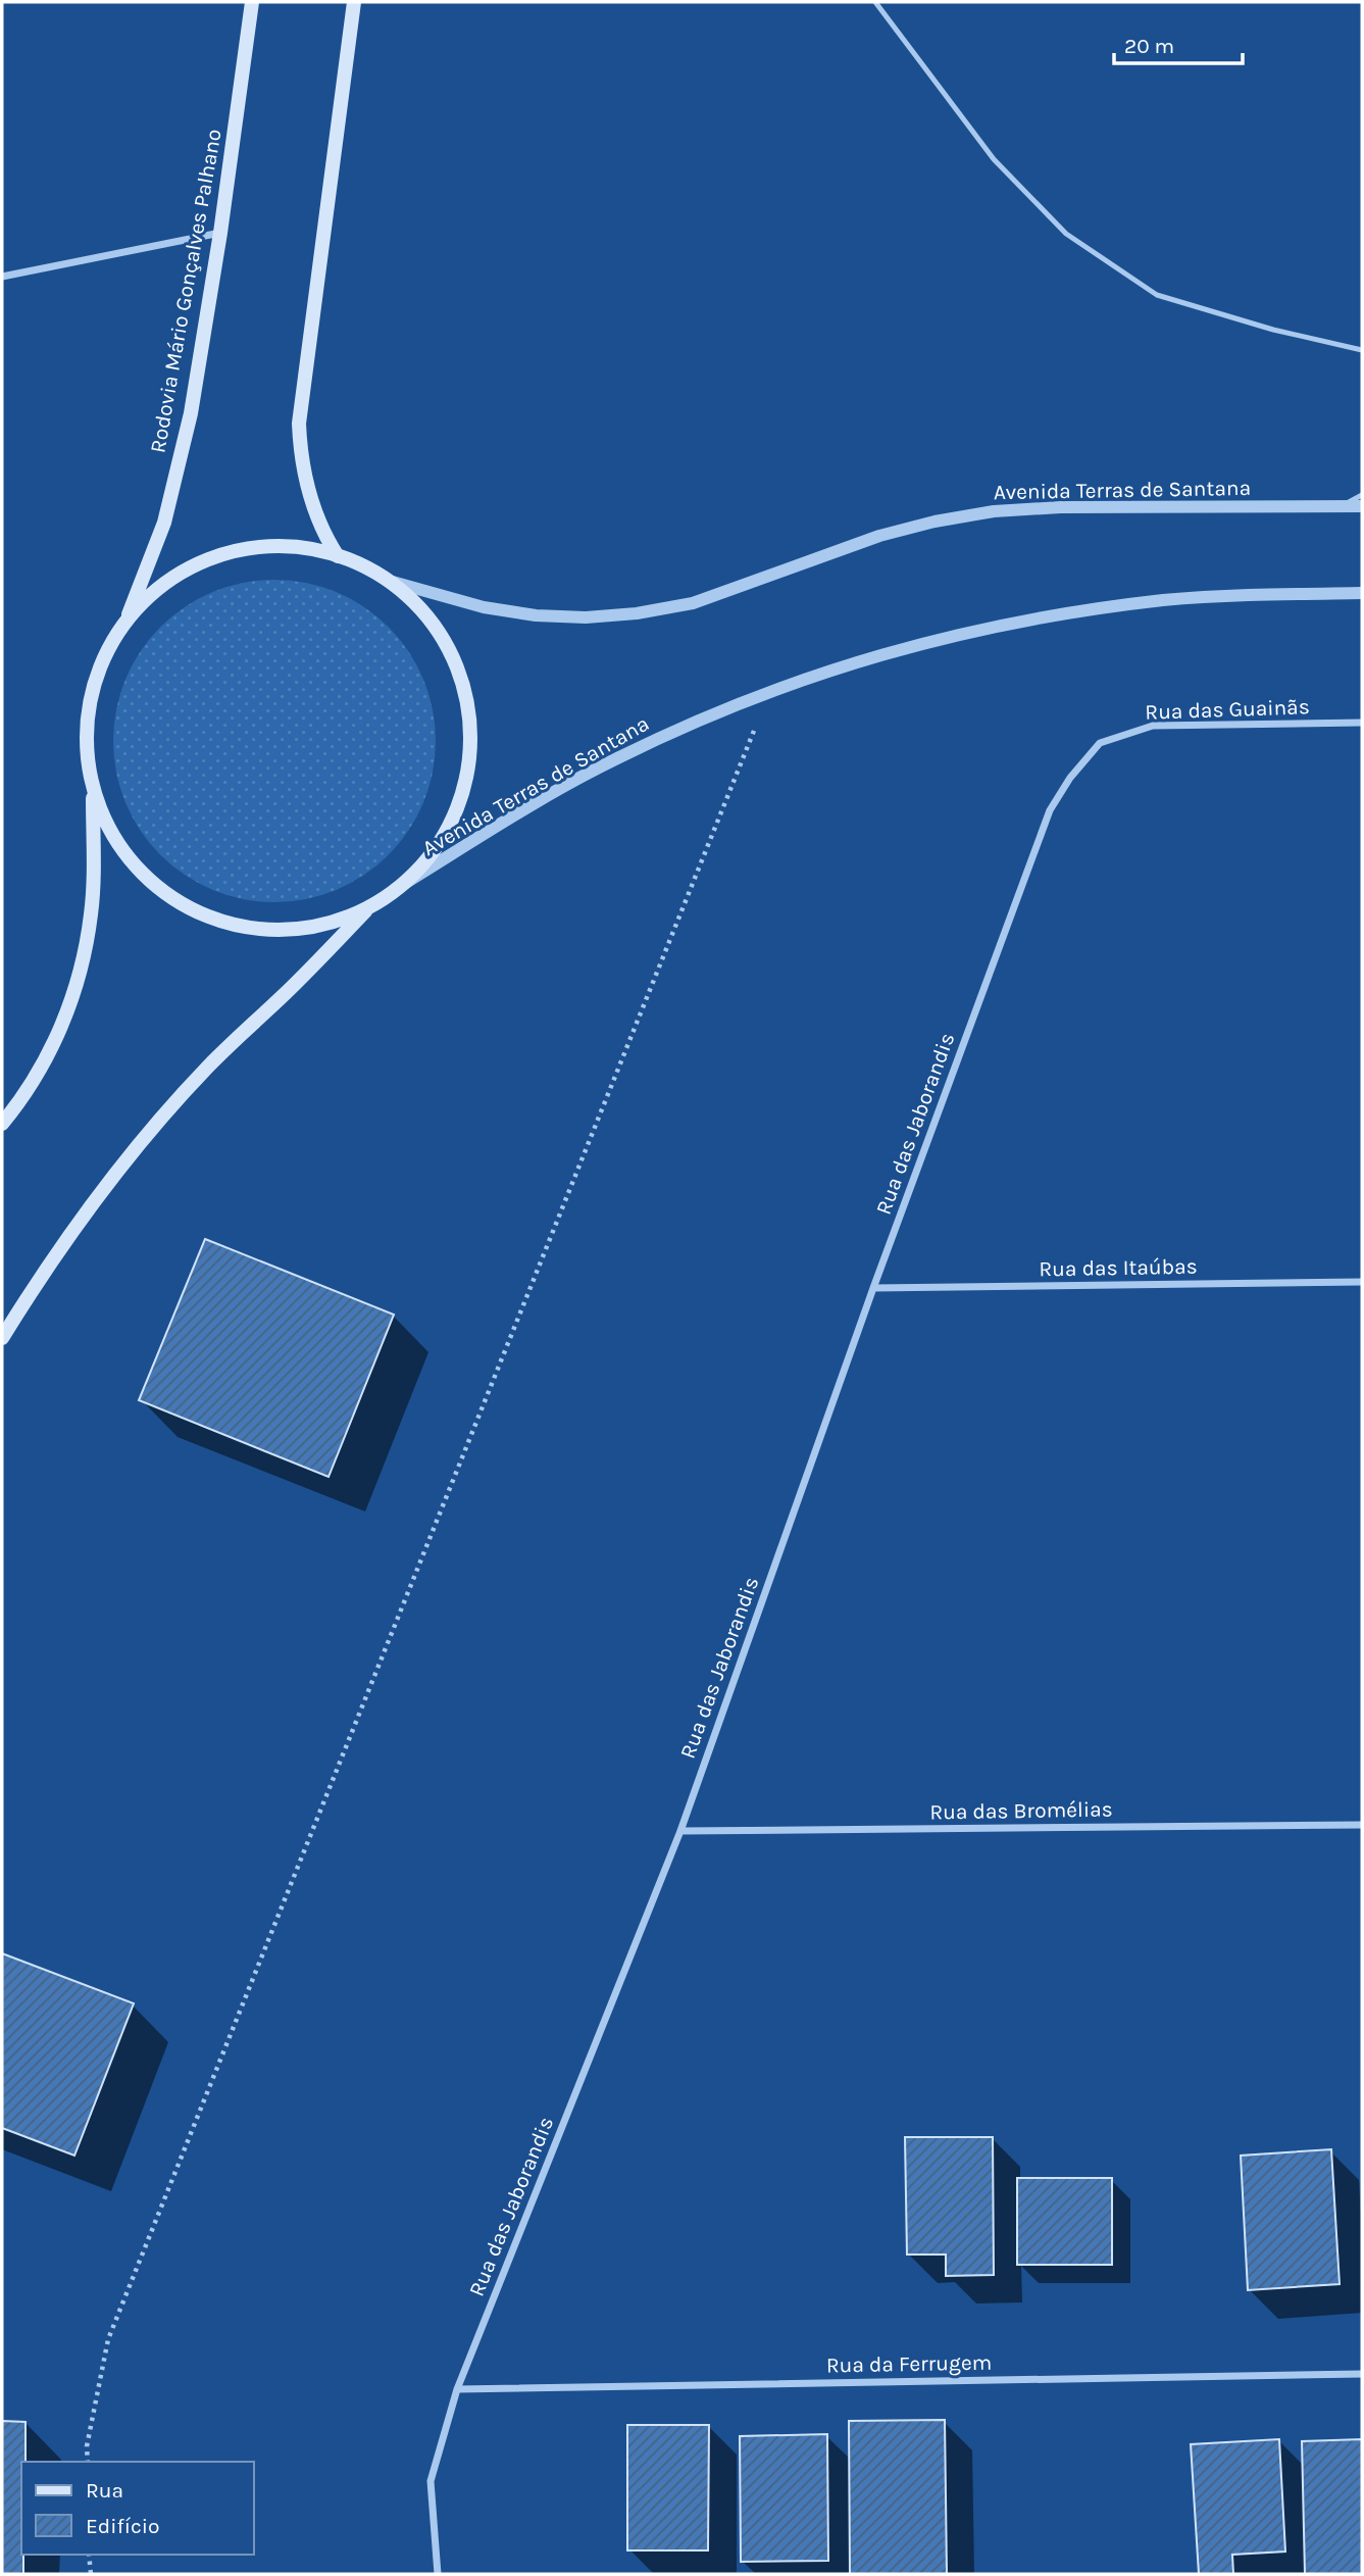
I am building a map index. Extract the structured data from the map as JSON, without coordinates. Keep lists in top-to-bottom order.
{
  "streets": {
    "main road": ["Rodovia Mário Gonçalves Palhano"],
    "street": [
      "Avenida Terras de Santana",
      "Rua das Guainãs",
      "Rua das Jaborandis",
      "Rua das Itaúbas",
      "Rua das Bromélias",
      "Rua da Ferrugem"
    ]
  },
  "crossings": [
    ["Rua das Guainãs", "Rua das Jaborandis"],
    ["Rua das Jaborandis", "Rua das Itaúbas"],
    ["Rua das Jaborandis", "Rua das Bromélias"],
    ["Rua das Jaborandis", "Rua da Ferrugem"]
  ],
  "legend": ["Rua", "Edifício"],
  "scale_bar": "20 m"
}
